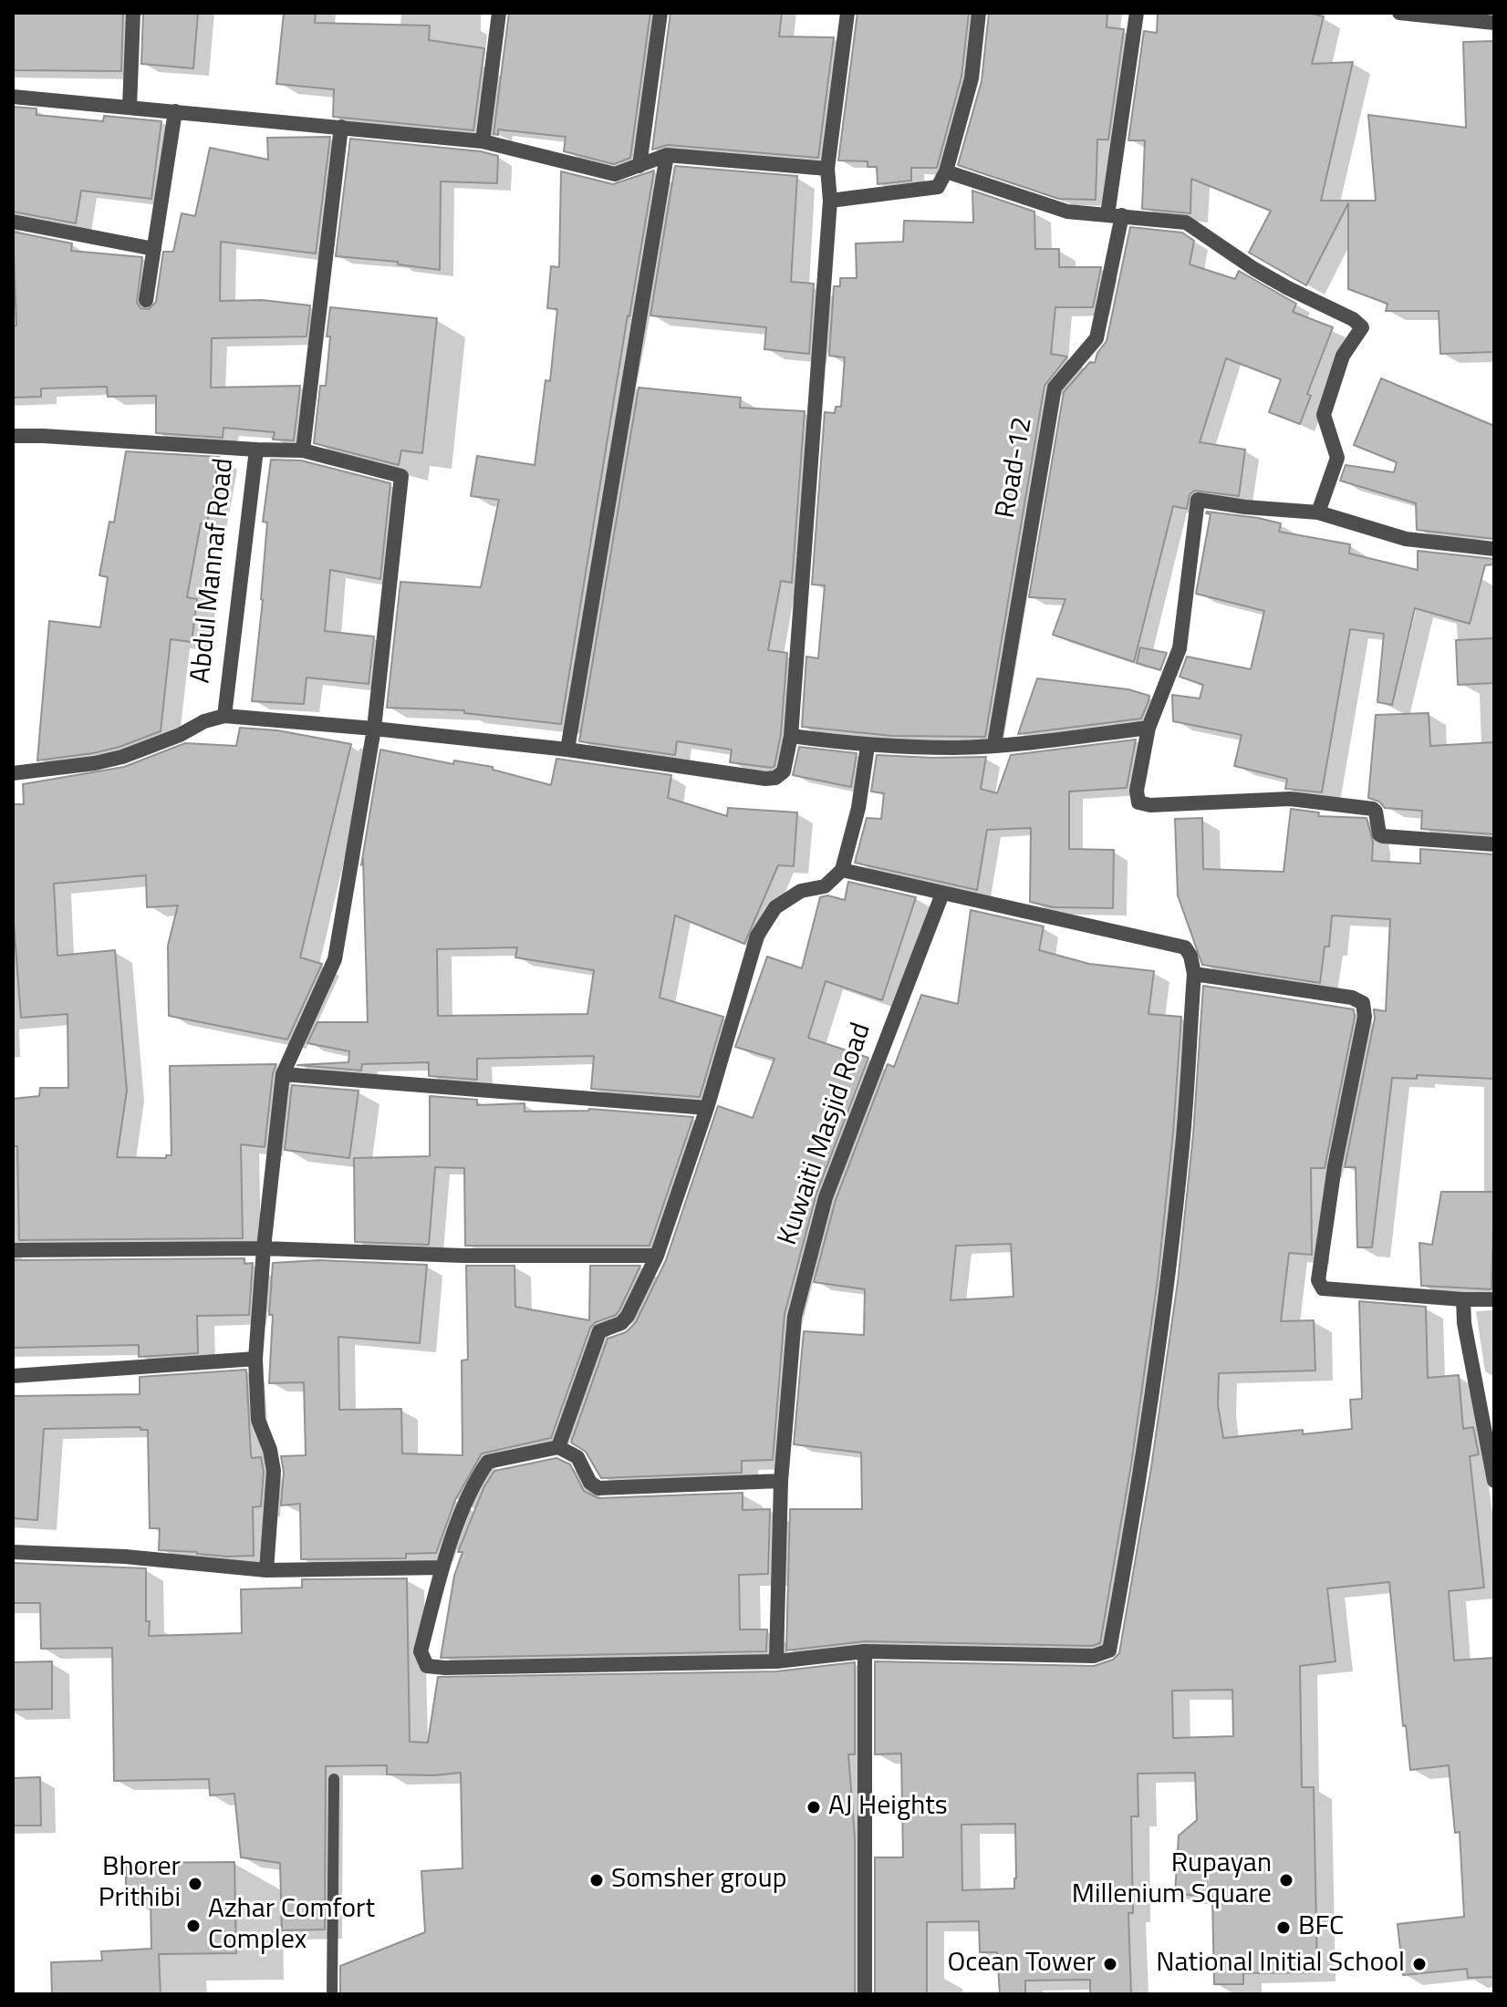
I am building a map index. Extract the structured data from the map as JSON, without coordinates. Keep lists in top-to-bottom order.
{
  "streets": {
    "street": ["Road-12", "Abdul Mannaf Road", "Kuwaiti Masjid Road"]
  },
  "places": [
    "AJ Heights",
    "Somsher group",
    "Rupayan Millenium Square",
    "Bhorer Prithibi",
    "Azhar Comfort Complex",
    "BFC",
    "Ocean Tower",
    "National Initial School"
  ]
}
